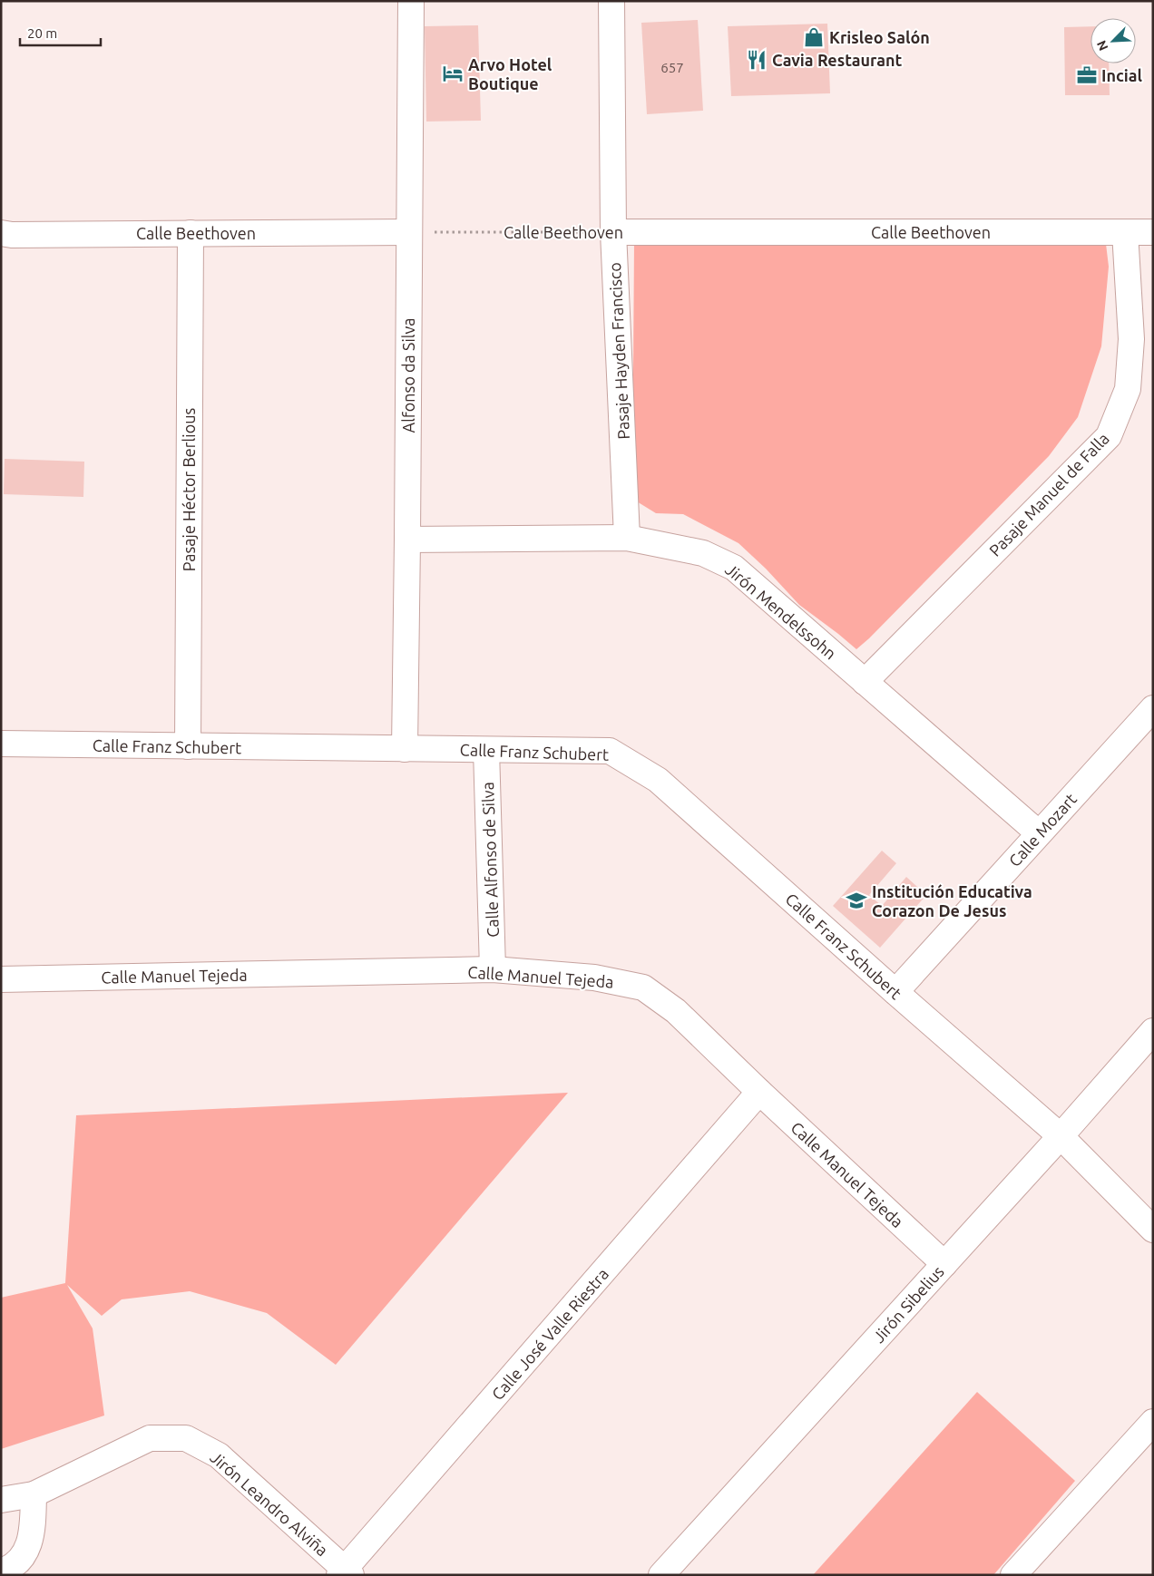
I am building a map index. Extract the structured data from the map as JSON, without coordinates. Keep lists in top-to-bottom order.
{
  "streets": {
    "street": [
      "Calle Beethoven",
      "Pasaje Hayden Francisco",
      "Alfonso da Silva",
      "Pasaje Héctor Berlious",
      "Pasaje Manuel de Falla",
      "Jirón Mendelssohn",
      "Calle Franz Schubert",
      "Calle Mozart",
      "Calle Alfonso de Silva",
      "Calle Manuel Tejeda",
      "Jirón Sibelius",
      "Calle José Valle Riestra",
      "Jirón Leandro Alviña"
    ]
  },
  "crossings": [
    ["Calle Beethoven", "Pasaje Hayden Francisco"],
    ["Calle Beethoven", "Alfonso da Silva"],
    ["Calle Beethoven", "Pasaje Héctor Berlious"],
    ["Calle Beethoven", "Pasaje Manuel de Falla"],
    ["Pasaje Hayden Francisco", "Jirón Mendelssohn"],
    ["Alfonso da Silva", "Jirón Mendelssohn"],
    ["Alfonso da Silva", "Calle Franz Schubert"],
    ["Pasaje Héctor Berlious", "Calle Franz Schubert"],
    ["Pasaje Manuel de Falla", "Jirón Mendelssohn"],
    ["Jirón Mendelssohn", "Calle Mozart"],
    ["Calle Franz Schubert", "Calle Mozart"],
    ["Calle Franz Schubert", "Calle Alfonso de Silva"],
    ["Calle Franz Schubert", "Jirón Sibelius"],
    ["Calle Alfonso de Silva", "Calle Manuel Tejeda"],
    ["Calle Manuel Tejeda", "Jirón Sibelius"],
    ["Calle Manuel Tejeda", "Calle José Valle Riestra"],
    ["Calle José Valle Riestra", "Jirón Leandro Alviña"]
  ],
  "places": {
    "shop": ["Krisleo Salón"],
    "restaurant": ["Cavia Restaurant"],
    "hotel": ["Arvo Hotel Boutique"],
    "office": ["Incial"],
    "school or university": ["Institución Educativa Corazon De Jesus"]
  },
  "house_numbers": ["657"],
  "scale_bar": "20 m",
  "north": "bottom left"
}
